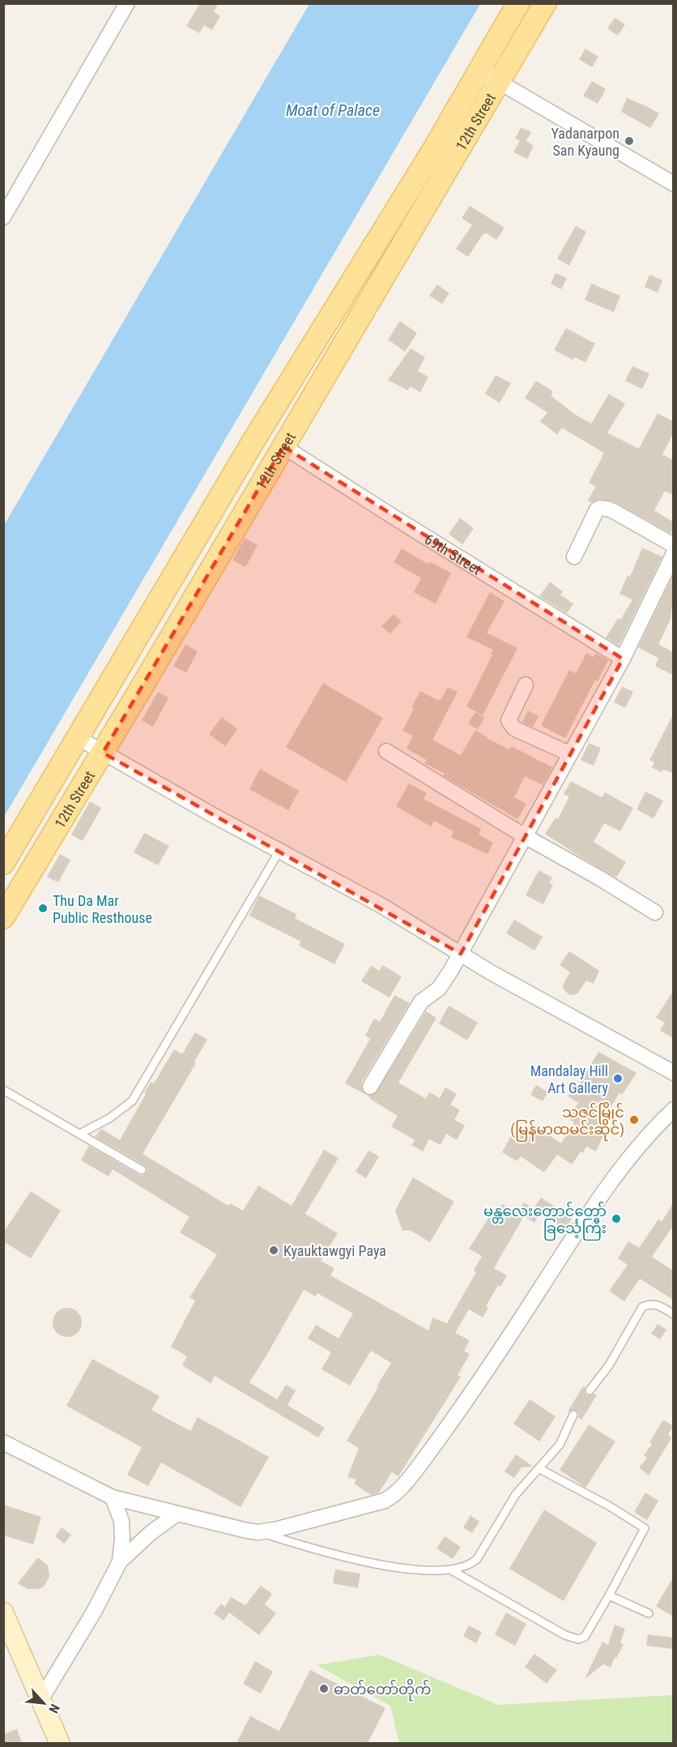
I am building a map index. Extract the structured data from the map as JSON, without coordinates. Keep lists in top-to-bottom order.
{
  "streets": {
    "main road": ["12th Street"],
    "street": ["69th Street"]
  },
  "crossings": [
    ["12th Street", "69th Street"]
  ],
  "water": ["Moat of Palace"],
  "places": [
    "Yadanarpon San Kyaung",
    "Thu Da Mar Public Resthouse",
    "Mandalay Hill Art Gallery",
    "သဇင်မြိုင် (မြန်မာထမင်းဆိုင်)",
    "မန္တလေးတောင်တော် ‌ခြင်္သေ့ကြီး",
    "Kyauktawgyi Paya",
    "ဓာတ်တော်တိုက်"
  ],
  "north": "bottom right"
}
